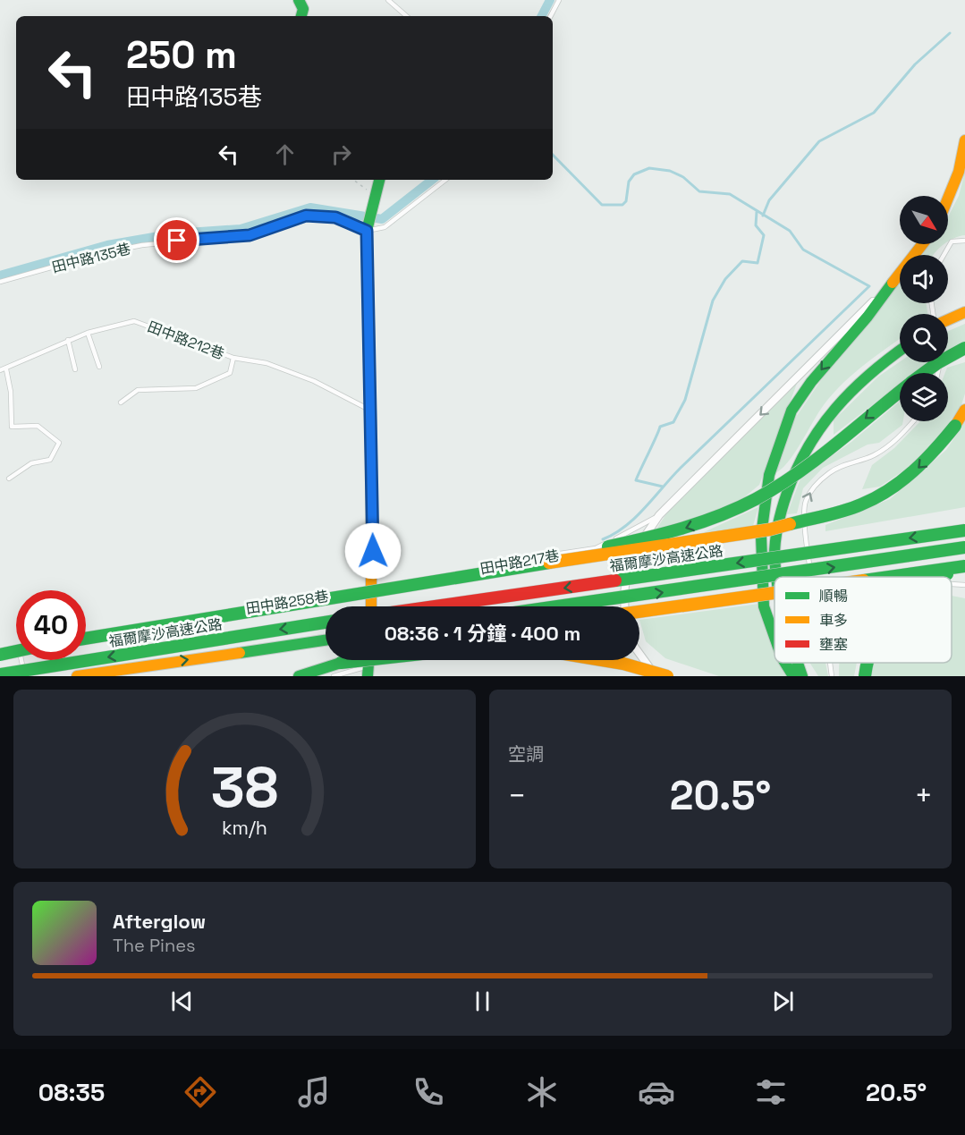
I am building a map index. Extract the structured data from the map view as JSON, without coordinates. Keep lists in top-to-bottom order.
{
  "streets": {
    "main road": ["福爾摩沙高速公路"],
    "lane": [
      "田中路135巷",
      "田中路212巷",
      "田中路217巷",
      "田中路258巷"
    ]
  },
  "crossings": [
    ["田中路217巷", "田中路258巷"]
  ],
  "legend": ["順暢", "車多", "壅塞"],
  "north": "bottom right",
  "page": {
    "turn": ["250 m", "田中路135巷"],
    "limit": "40",
    "trip": "08:36 · 1 分鐘 · 400 m",
    "tile": "空調",
    "heat": ["−", "20.5°", "+"],
    "song": ["Afterglow", "The Pines"],
    "tabs": ["08:35", "20.5°"],
    "gauge": ["38", "km/h"]
  }
}
